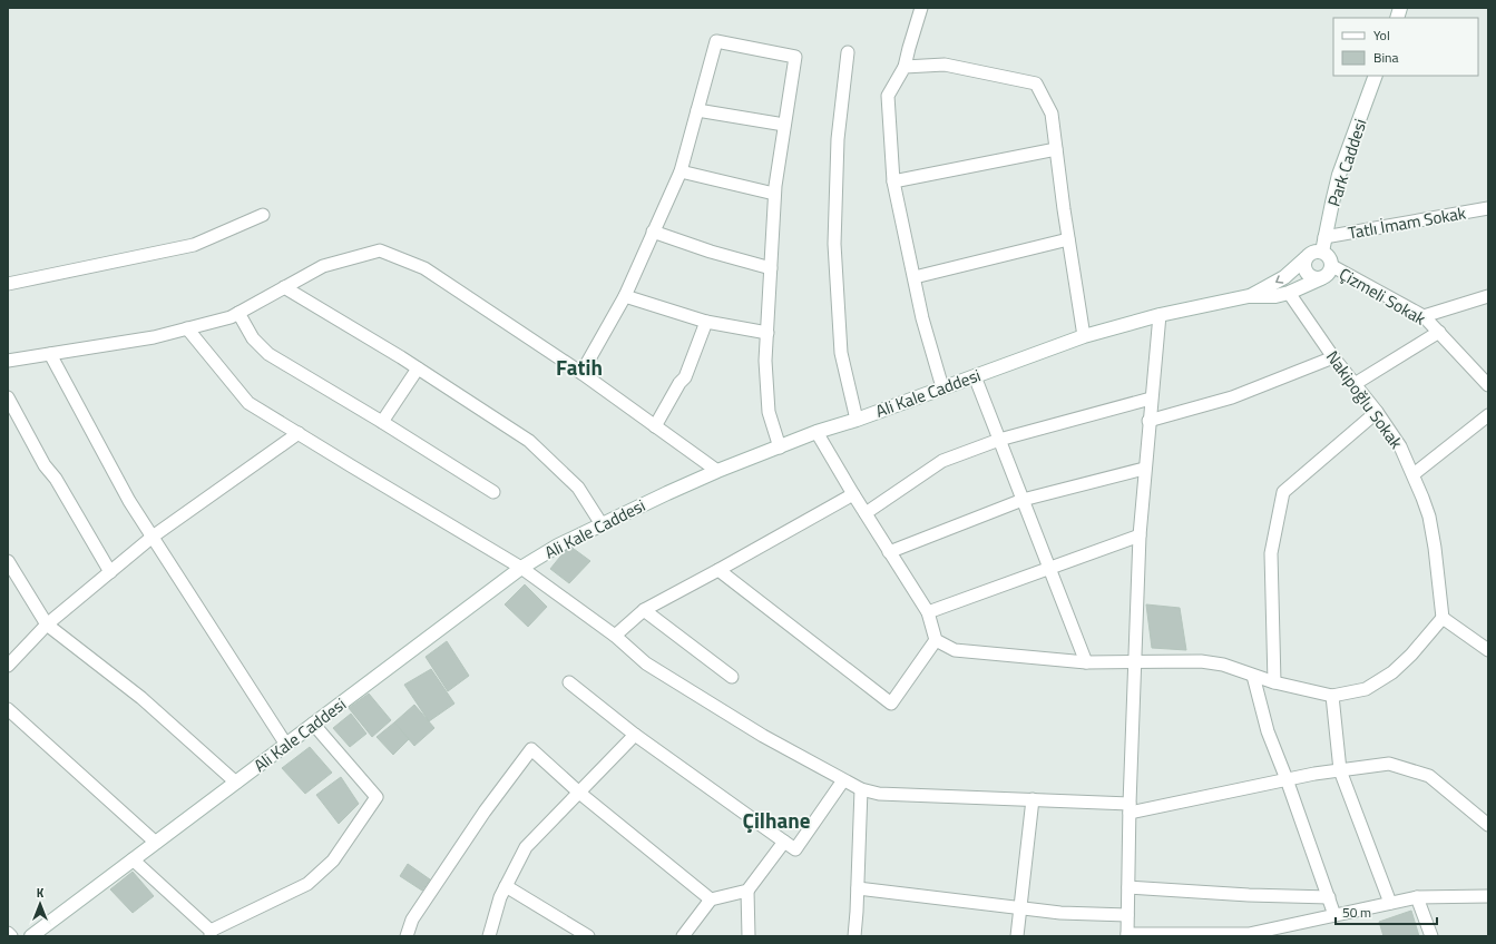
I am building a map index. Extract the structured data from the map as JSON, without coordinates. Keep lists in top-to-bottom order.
{
  "streets": {
    "main road": ["Park Caddesi", "Ali Kale Caddesi"],
    "street": ["Tatlı İmam Sokak", "Çizmeli Sokak", "Nakipoğlu Sokak"]
  },
  "crossings": [
    ["Park Caddesi", "Tatlı İmam Sokak"],
    ["Park Caddesi", "Çizmeli Sokak"],
    ["Park Caddesi", "Ali Kale Caddesi"],
    ["Çizmeli Sokak", "Ali Kale Caddesi"],
    ["Ali Kale Caddesi", "Nakipoğlu Sokak"]
  ],
  "districts": ["Fatih", "Çilhane"],
  "legend": ["Yol", "Bina"],
  "scale_bar": "50 m",
  "north": "top"
}
